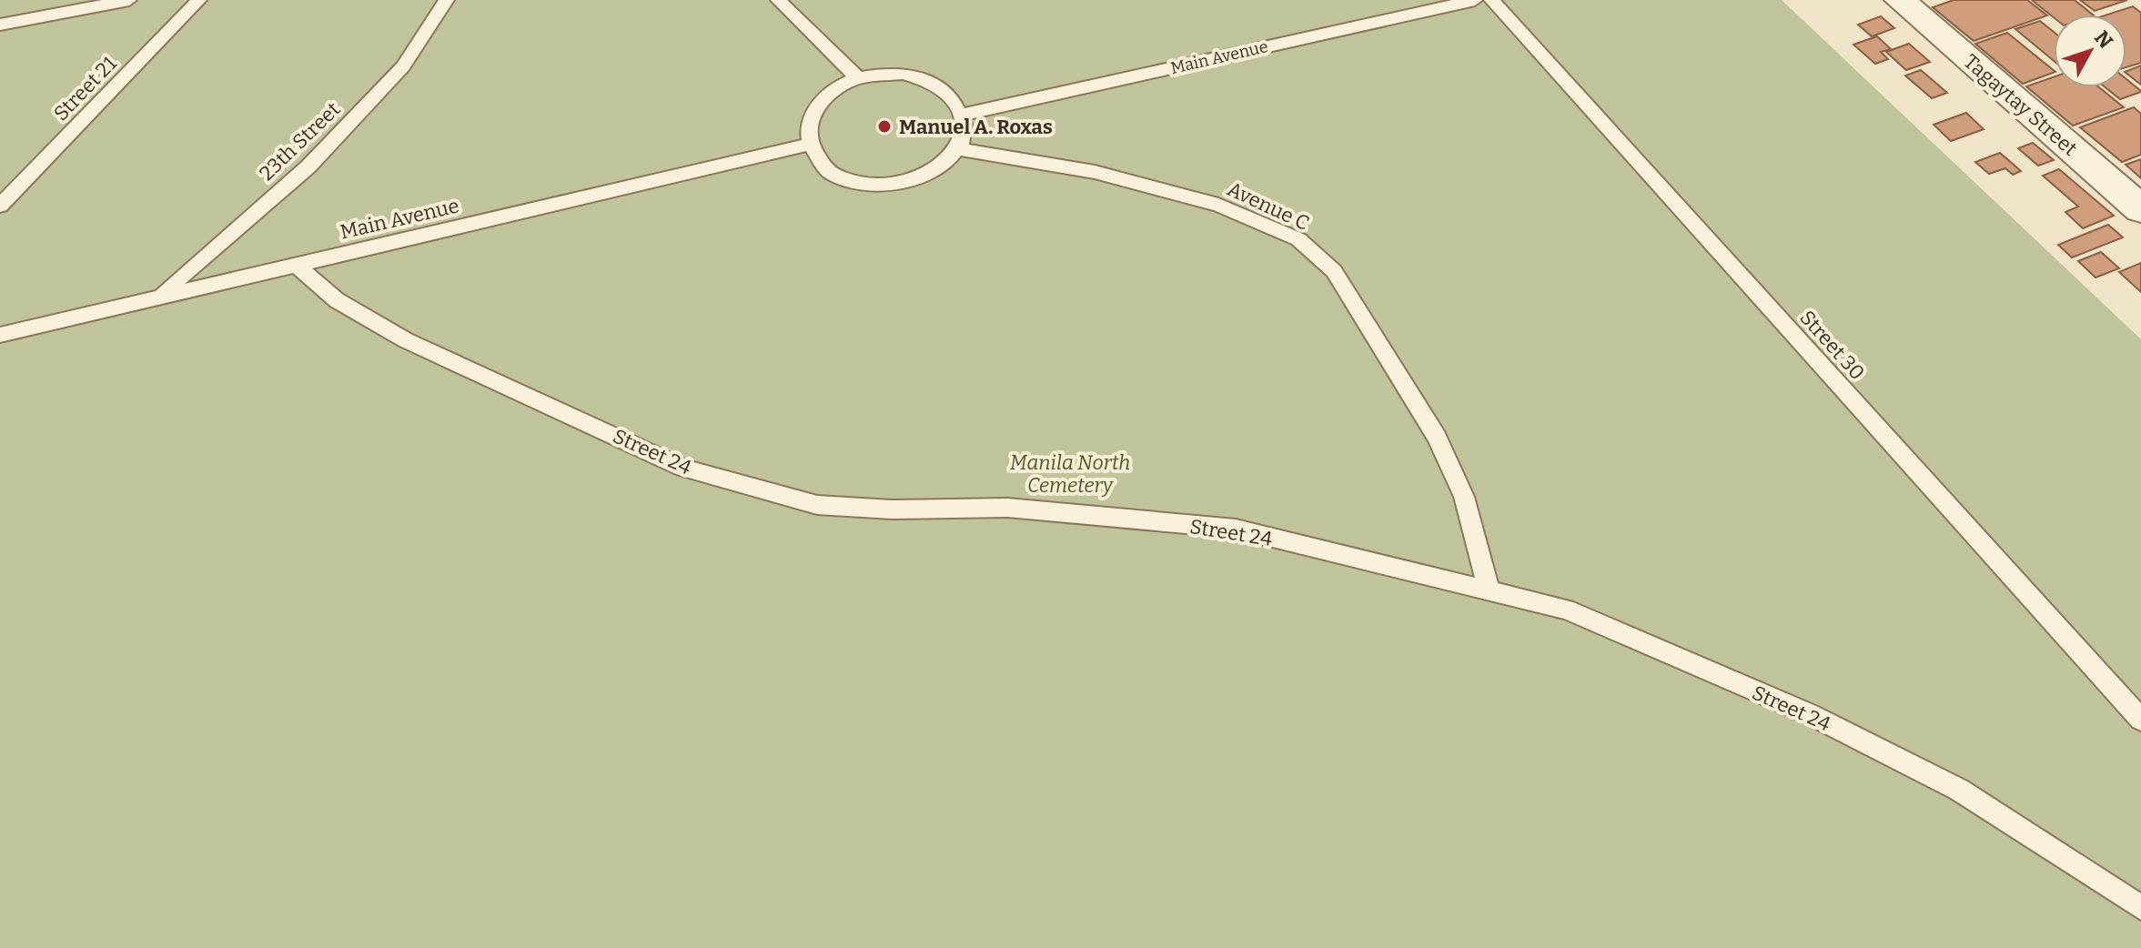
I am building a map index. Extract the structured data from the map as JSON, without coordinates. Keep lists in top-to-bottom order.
{
  "streets": {
    "street": ["Tagaytay Street"],
    "lane": [
      "Main Avenue",
      "Street 21",
      "23th Street",
      "Avenue C",
      "Street 30",
      "Street 24"
    ]
  },
  "crossings": [
    ["Main Avenue", "23th Street"],
    ["Main Avenue", "Avenue C"],
    ["Main Avenue", "Street 24"],
    ["Avenue C", "Street 24"]
  ],
  "parks": ["Manila North Cemetery"],
  "places": ["Manuel A. Roxas"],
  "north": "top right"
}
